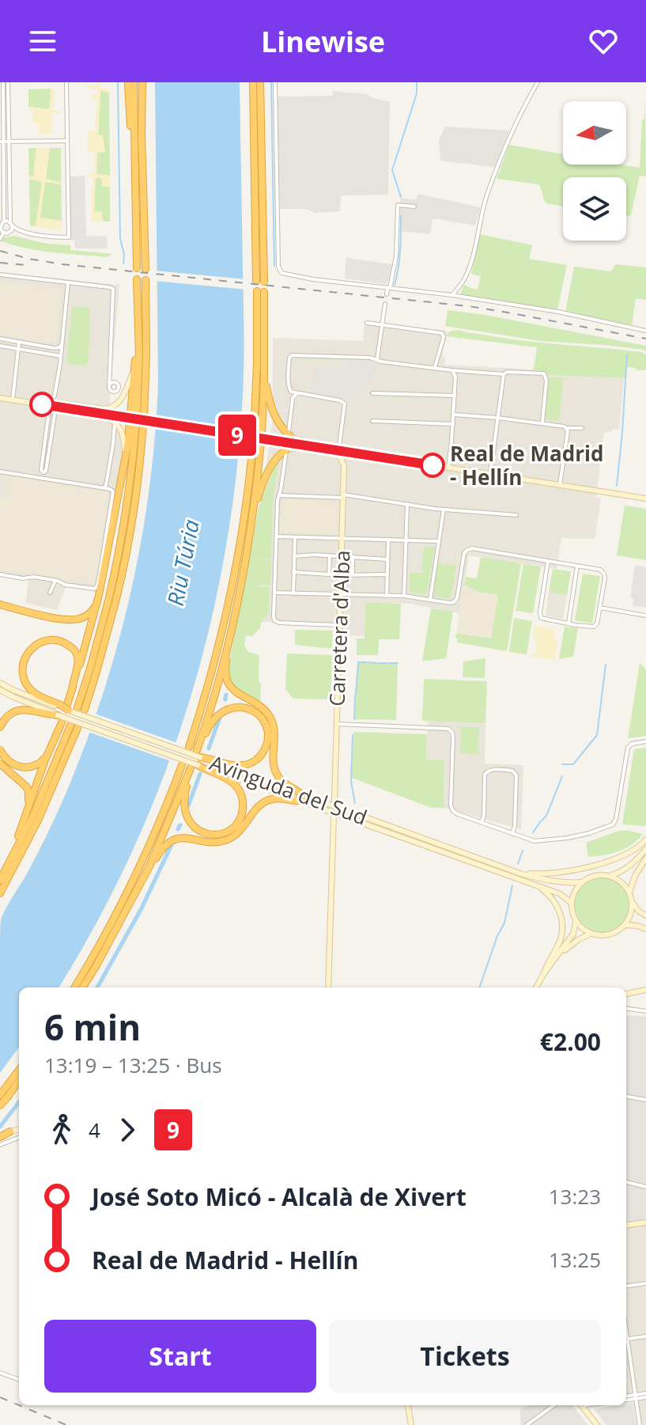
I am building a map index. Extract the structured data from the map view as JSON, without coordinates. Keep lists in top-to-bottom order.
{
  "streets": {
    "main road": ["Carretera d'Alba", "Avinguda del Sud"]
  },
  "water": ["Riu Túria"],
  "places": ["Real de Madrid - Hellín"],
  "lines": ["bus line 9"],
  "north": "left",
  "page": {
    "header": "Linewise",
    "on_map": "9",
    "heading": ["6 min", "13:19 – 13:25 · Bus", "€2.00"],
    "legs": ["4", "9"],
    "list": [
      {
        "name": "José Soto Micó - Alcalà de Xivert",
        "value": "13:23"
      },
      {
        "name": "Real de Madrid - Hellín",
        "value": "13:25"
      }
    ],
    "buttons": ["Start", "Tickets"]
  }
}
